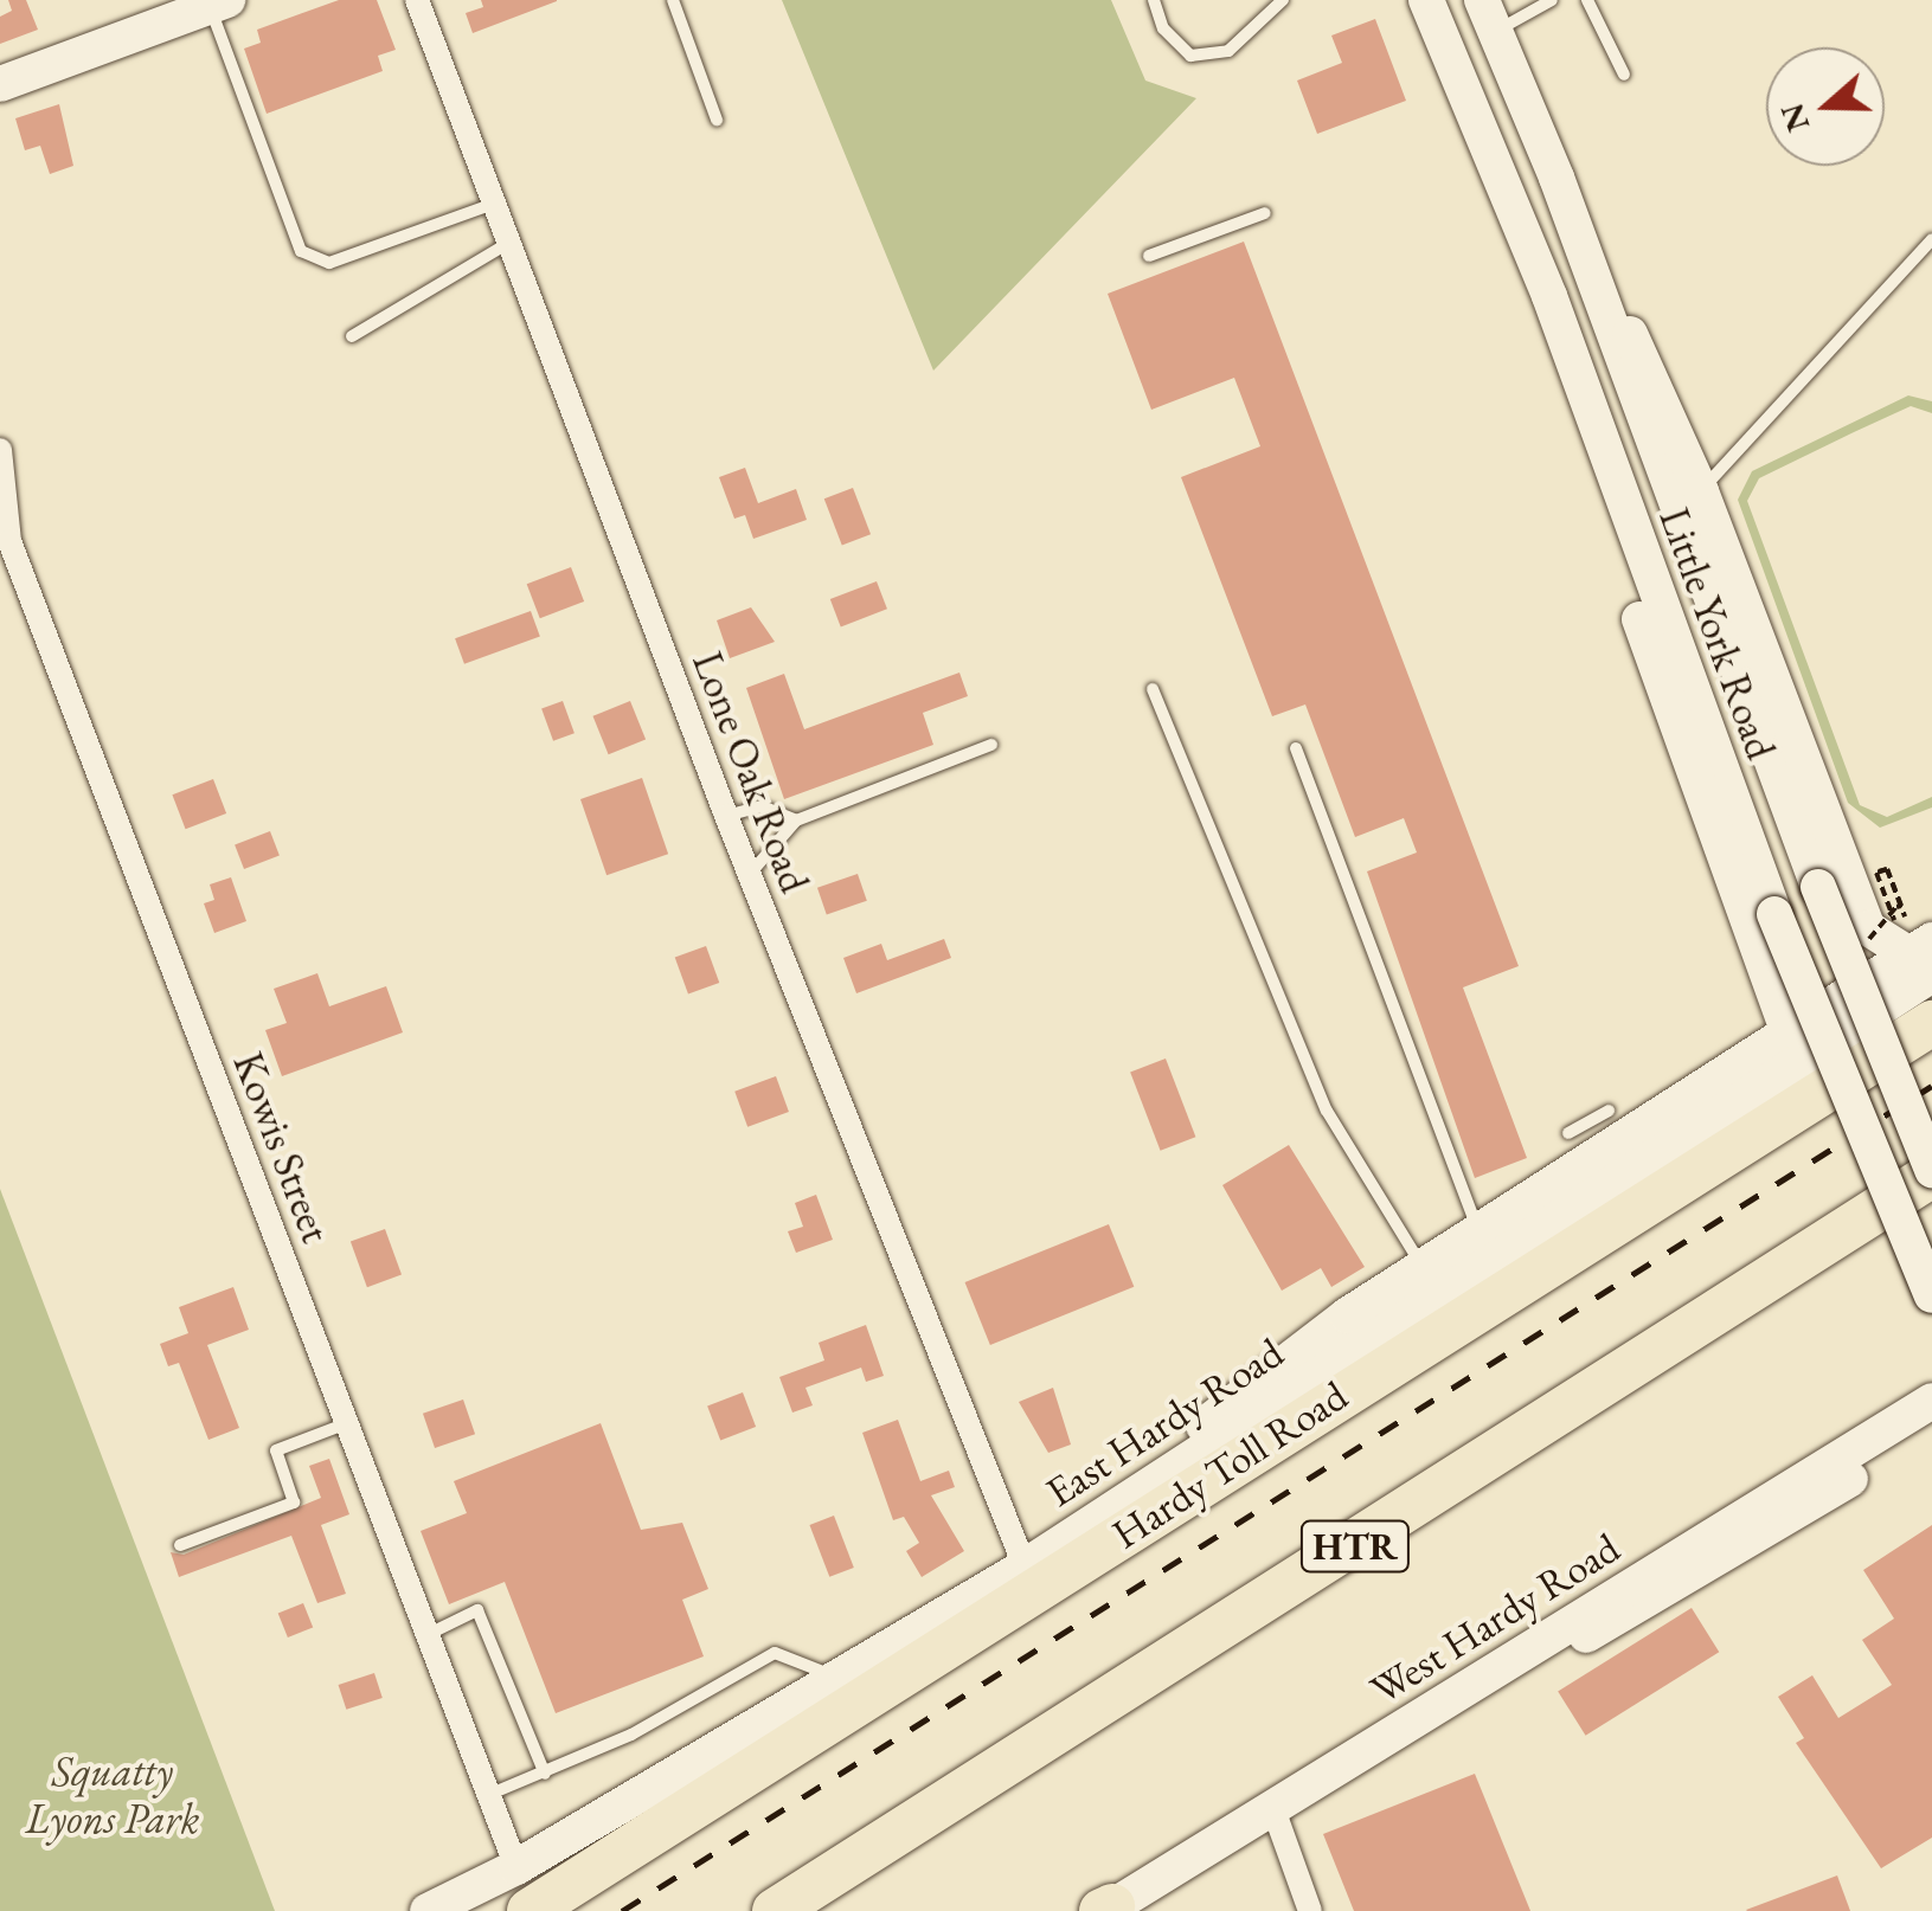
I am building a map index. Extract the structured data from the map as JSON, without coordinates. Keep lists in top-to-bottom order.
{
  "streets": {
    "highway": ["Hardy Toll Road", "HTR"],
    "main road": ["Little York Road", "East Hardy Road", "West Hardy Road"],
    "street": ["Lone Oak Road", "Kowis Street"]
  },
  "crossings": [
    ["Little York Road", "East Hardy Road"],
    ["Little York Road", "HTR"],
    ["Lone Oak Road", "East Hardy Road"],
    ["Kowis Street", "East Hardy Road"]
  ],
  "parks": ["Squatty Lyons Park"],
  "north": "left"
}
